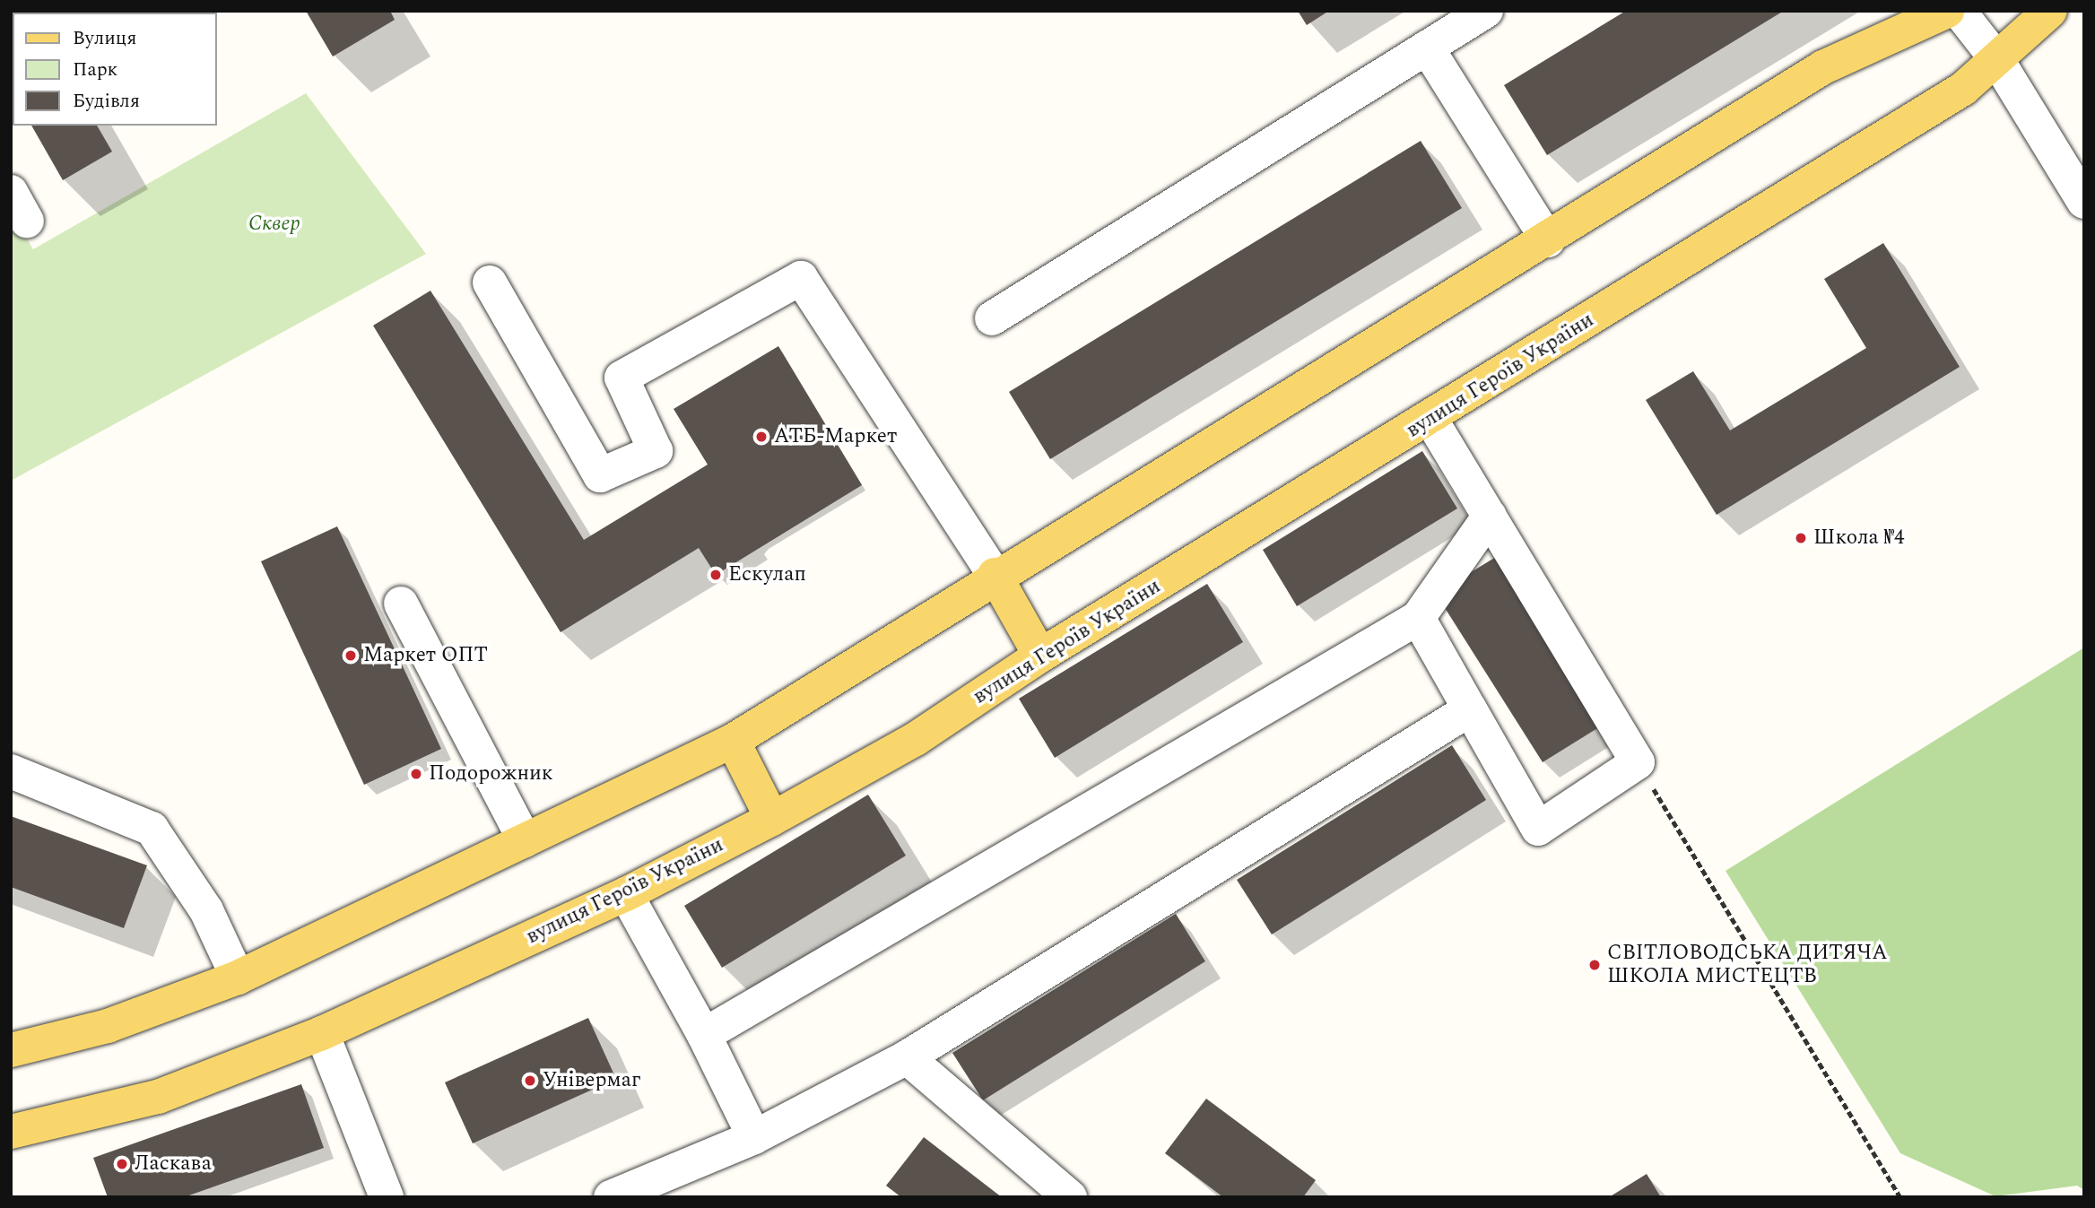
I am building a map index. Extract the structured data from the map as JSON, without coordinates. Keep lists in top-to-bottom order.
{
  "streets": {
    "main road": ["вулиця Героїв України"]
  },
  "parks": ["Сквер"],
  "places": [
    "АТБ-Маркет",
    "Школа №4",
    "Ескулап",
    "Маркет ОПТ",
    "Подорожник",
    "СВІТЛОВОДСЬКА ДИТЯЧА ШКОЛА МИСТЕЦТВ",
    "Універмаг",
    "Ласкава"
  ],
  "legend": ["Вулиця", "Парк", "Будівля"]
}
